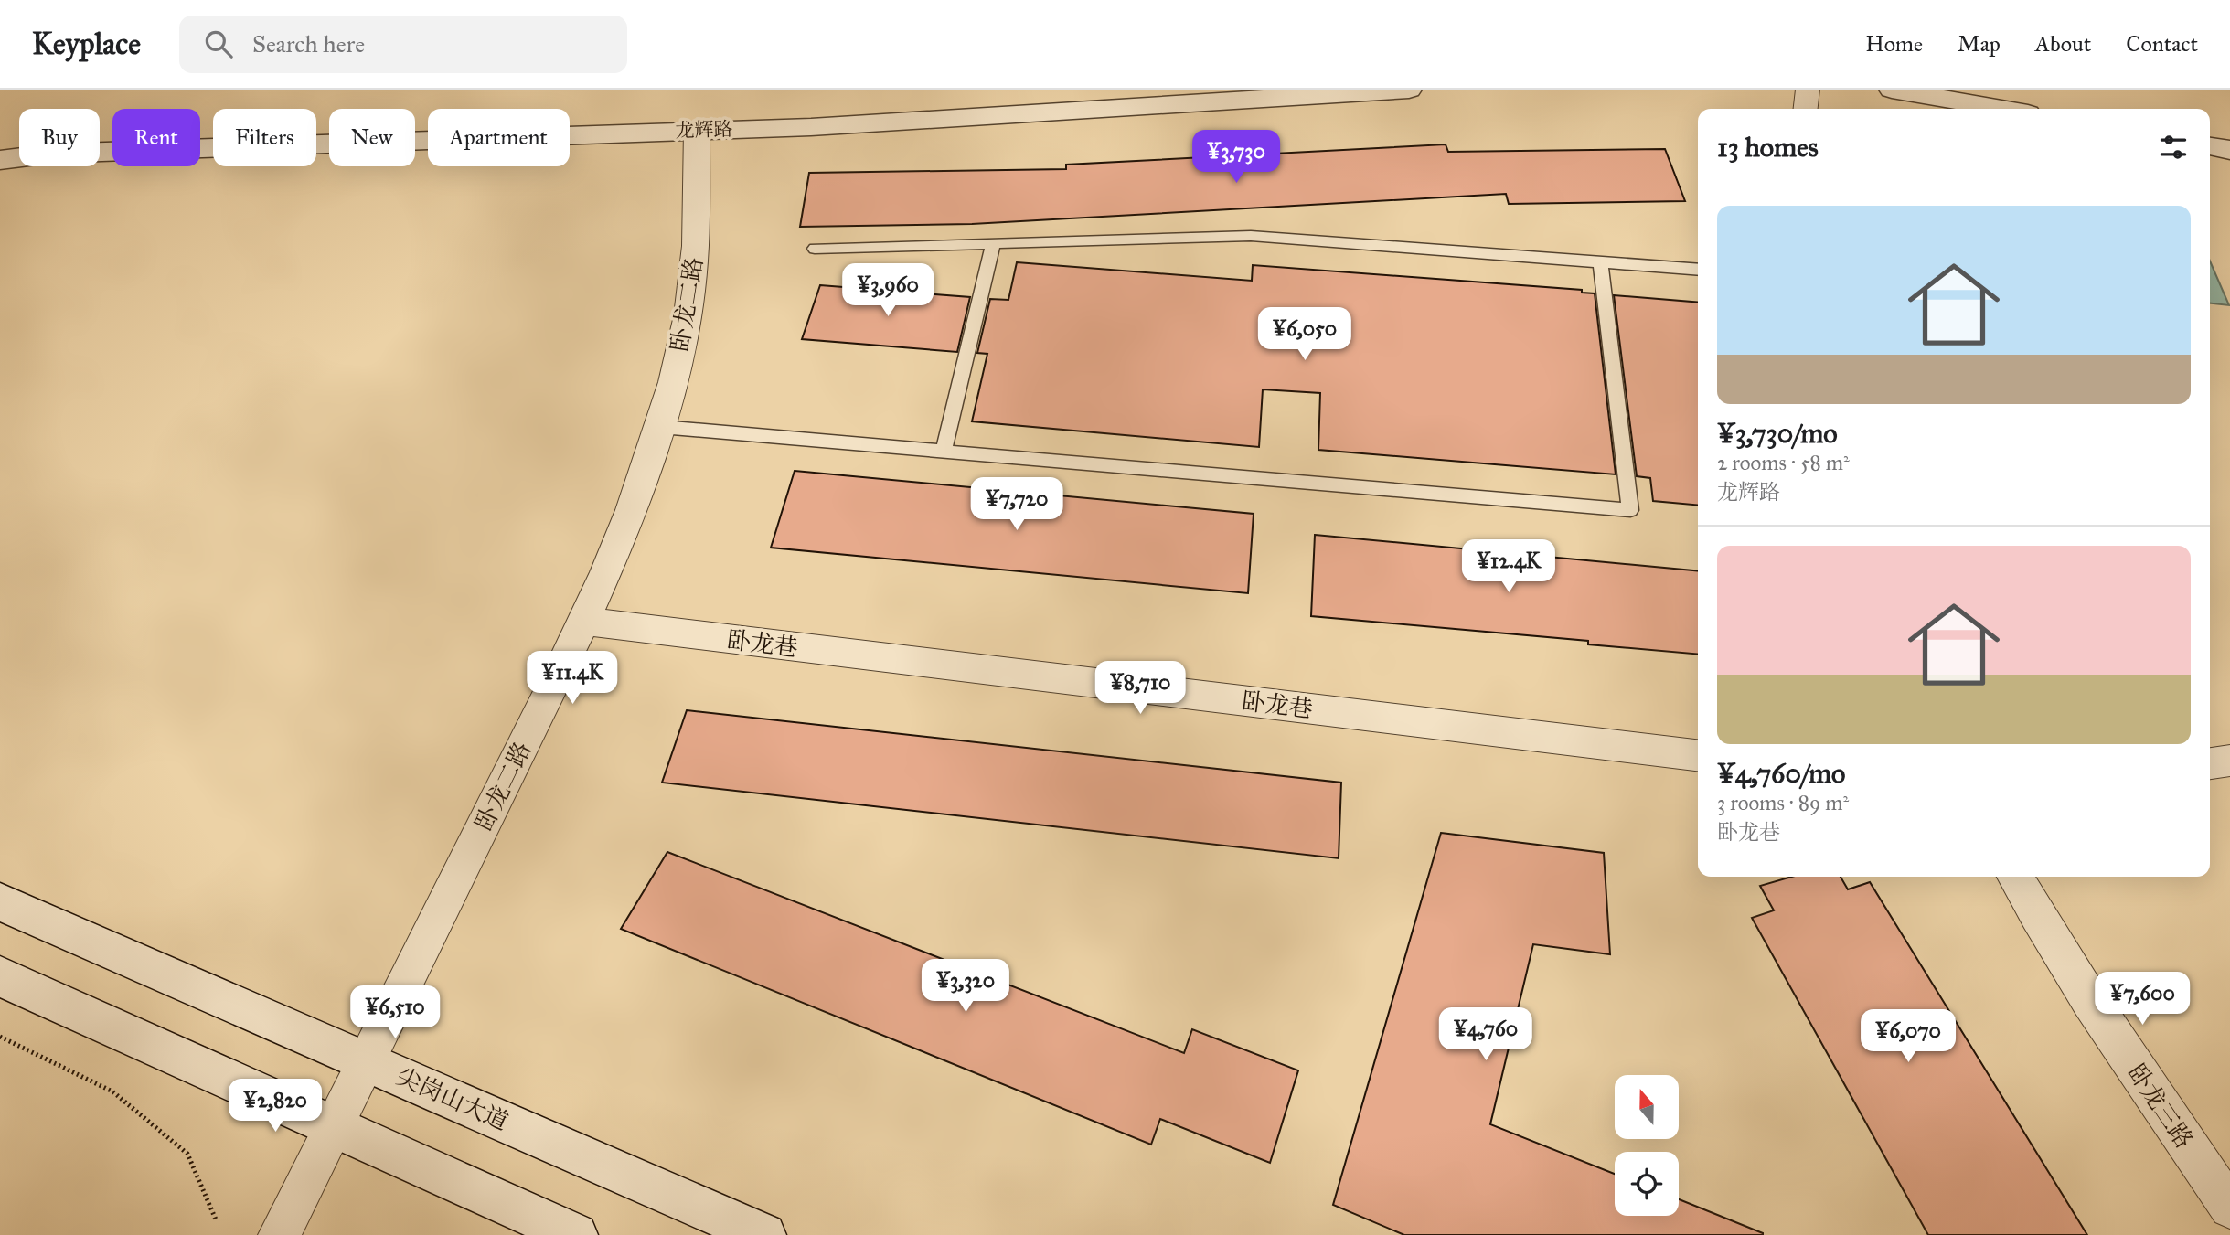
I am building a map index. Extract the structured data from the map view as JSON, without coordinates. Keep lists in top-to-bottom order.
{
  "streets": {
    "street": [
      "龙辉路",
      "卧龙二路",
      "卧龙巷",
      "尖岗山大道",
      "卧龙三路"
    ]
  },
  "crossings": [
    ["龙辉路", "卧龙二路"],
    ["卧龙二路", "卧龙巷"],
    ["卧龙二路", "尖岗山大道"]
  ],
  "north": "top",
  "page": {
    "header": "Keyplace",
    "search": "Search here",
    "nav": [
      "Home",
      "Map",
      "About",
      "Contact"
    ],
    "chip": [
      "Buy",
      "Rent",
      "Filters",
      "New",
      "Apartment"
    ],
    "heading": "13 homes",
    "price": [
      "¥3,730",
      "¥3,960",
      "¥6,050",
      "¥7,720",
      "¥12.4K",
      "¥11.4K",
      "¥8,710",
      "¥3,320",
      "¥7,600",
      "¥6,510",
      "¥4,760",
      "¥6,070",
      "¥2,820"
    ],
    "list": [
      {
        "name": "¥3,730/mo",
        "note": "2 rooms · 58 m² · 龙辉路"
      },
      {
        "name": "¥4,760/mo",
        "note": "3 rooms · 89 m² · 卧龙巷"
      }
    ]
  }
}
